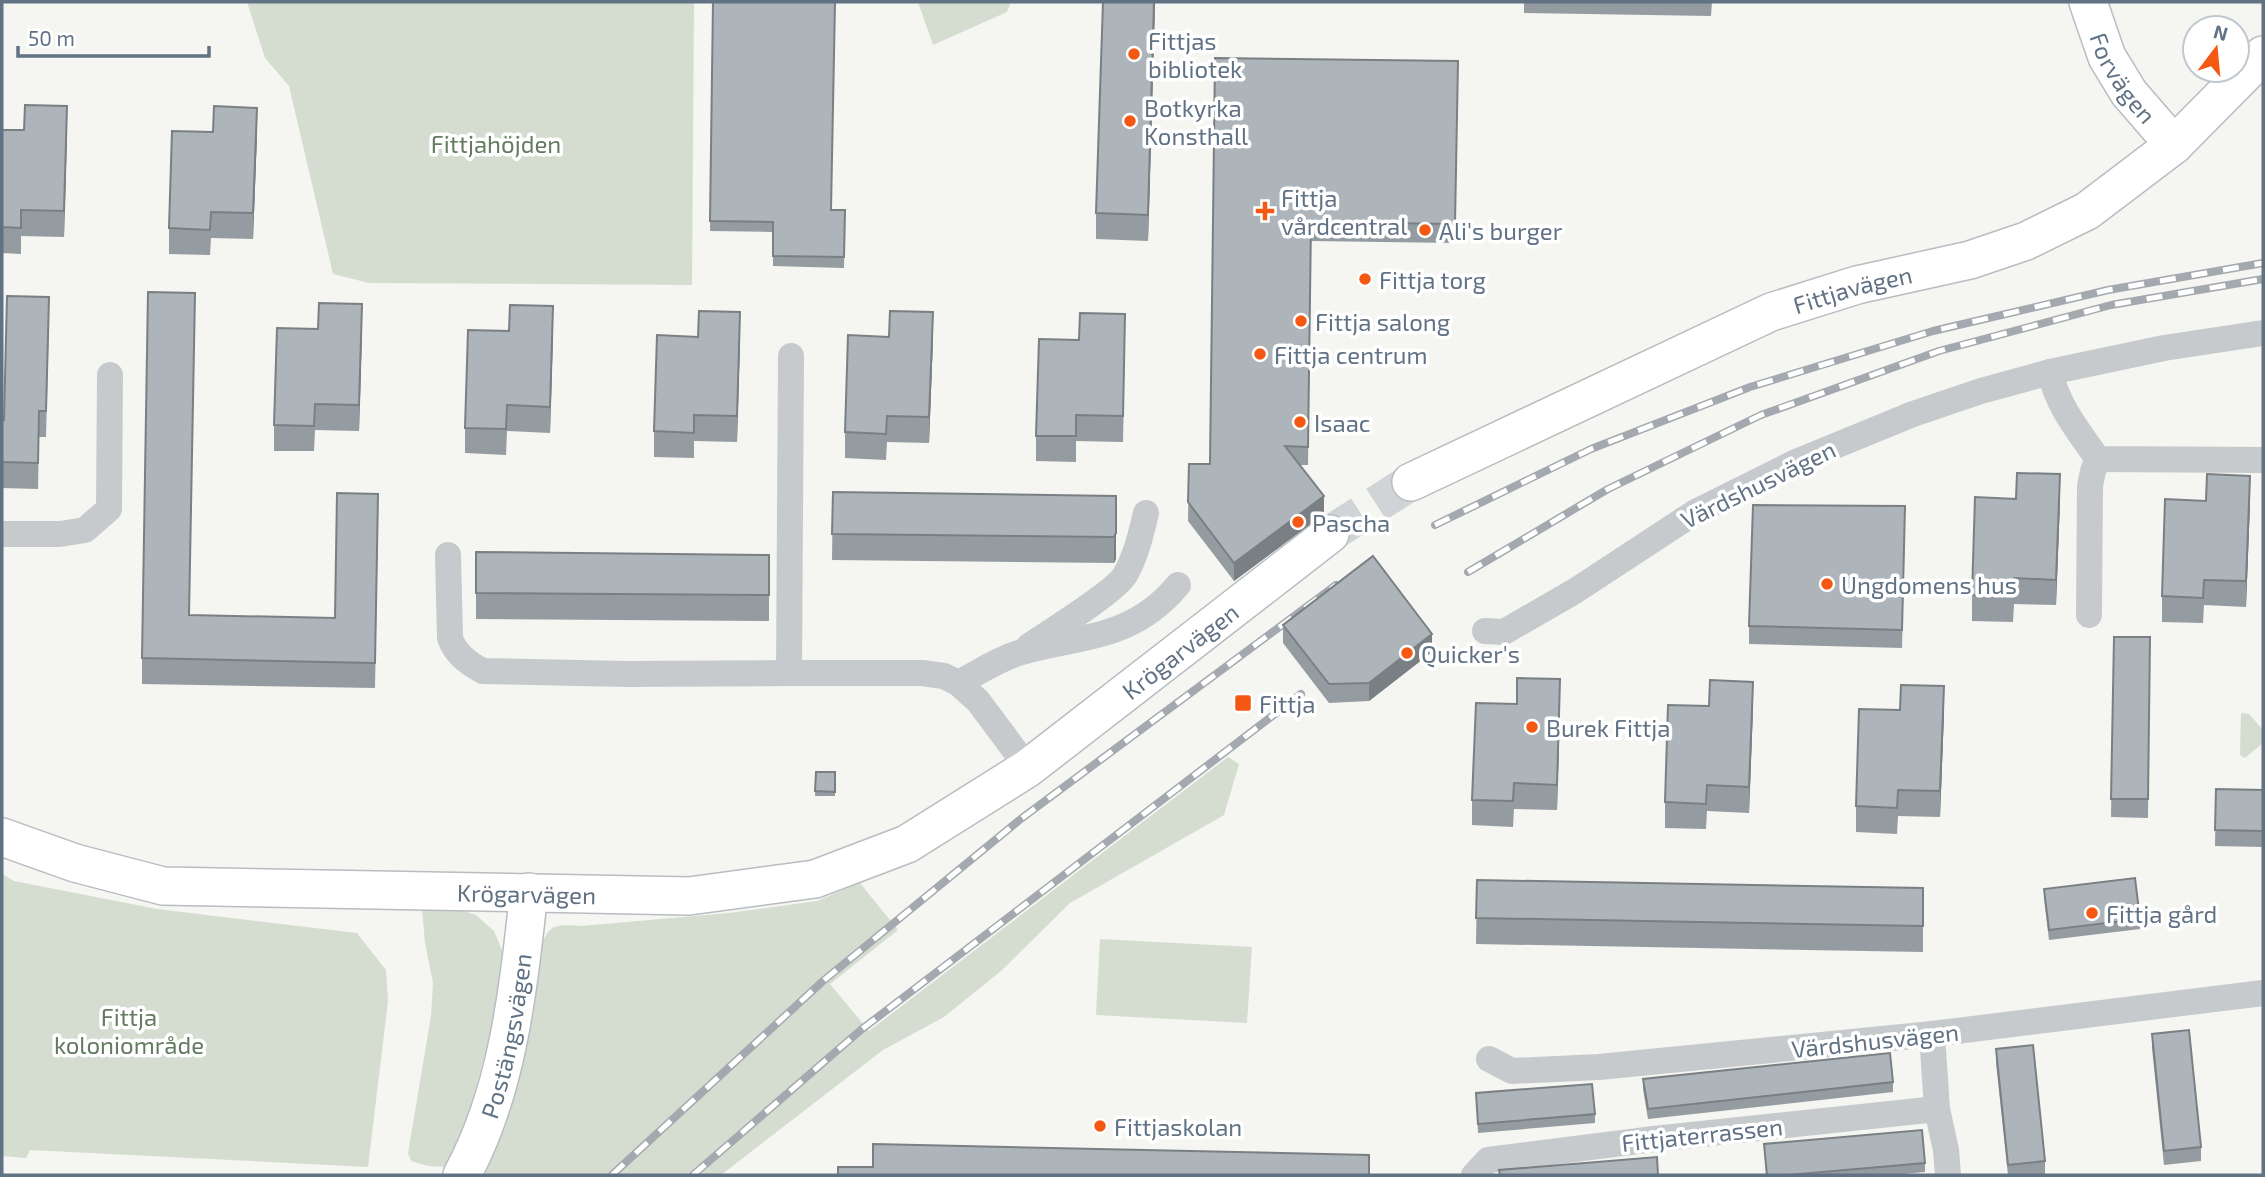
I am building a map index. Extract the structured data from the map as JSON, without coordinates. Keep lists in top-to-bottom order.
{
  "streets": {
    "street": [
      "Forvägen",
      "Fittjavägen",
      "Värdshusvägen",
      "Krögarvägen",
      "Postängsvägen",
      "Fittjaterrassen"
    ]
  },
  "crossings": [
    ["Forvägen", "Fittjavägen"],
    ["Krögarvägen", "Postängsvägen"]
  ],
  "parks": ["Fittjahöjden", "Fittja koloniområde"],
  "places": {
    "other": [
      "Fittjas bibliotek",
      "Botkyrka Konsthall",
      "Ali's burger",
      "Fittja torg",
      "Fittja salong",
      "Fittja centrum",
      "Isaac",
      "Pascha",
      "Ungdomens hus",
      "Quicker's",
      "Burek Fittja",
      "Fittja gård",
      "Fittjaskolan"
    ],
    "health": ["Fittja vårdcentral"],
    "transit": ["Fittja"]
  },
  "scale_bar": "50 m",
  "north": "top"
}
